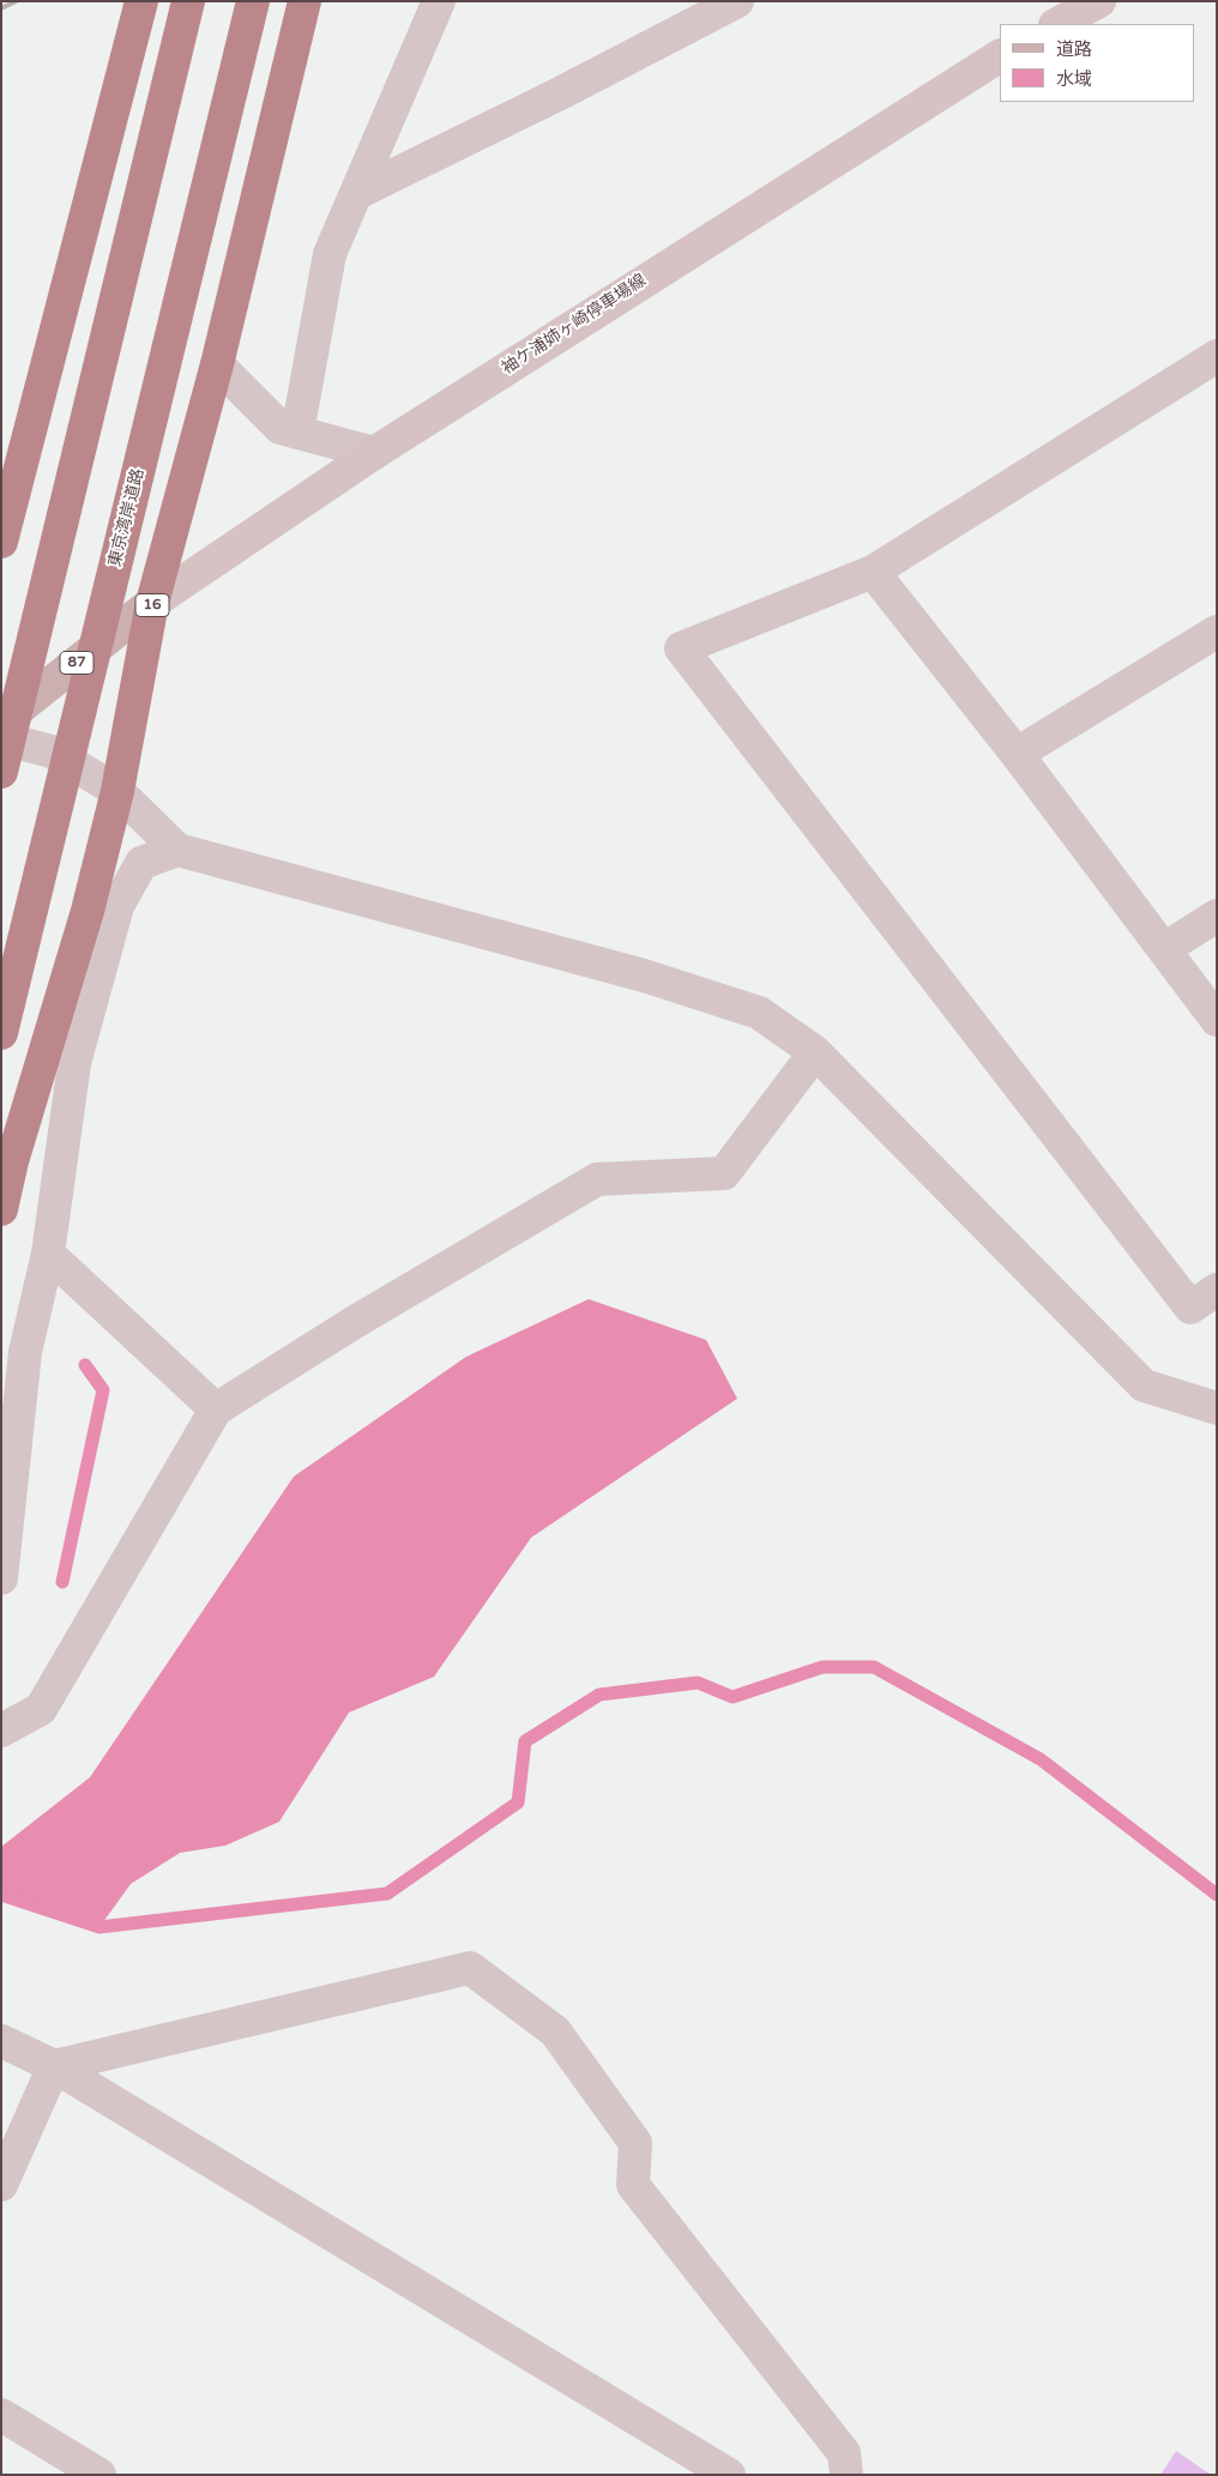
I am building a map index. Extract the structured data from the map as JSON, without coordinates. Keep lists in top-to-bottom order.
{
  "streets": {
    "highway": ["東京湾岸道路", "16"],
    "main road": ["袖ケ浦姉ヶ崎停車場線", "87"]
  },
  "crossings": [
    ["袖ケ浦姉ヶ崎停車場線", "16"],
    ["袖ケ浦姉ヶ崎停車場線", "87"],
    ["16", "87"]
  ],
  "legend": ["道路", "水域"]
}
